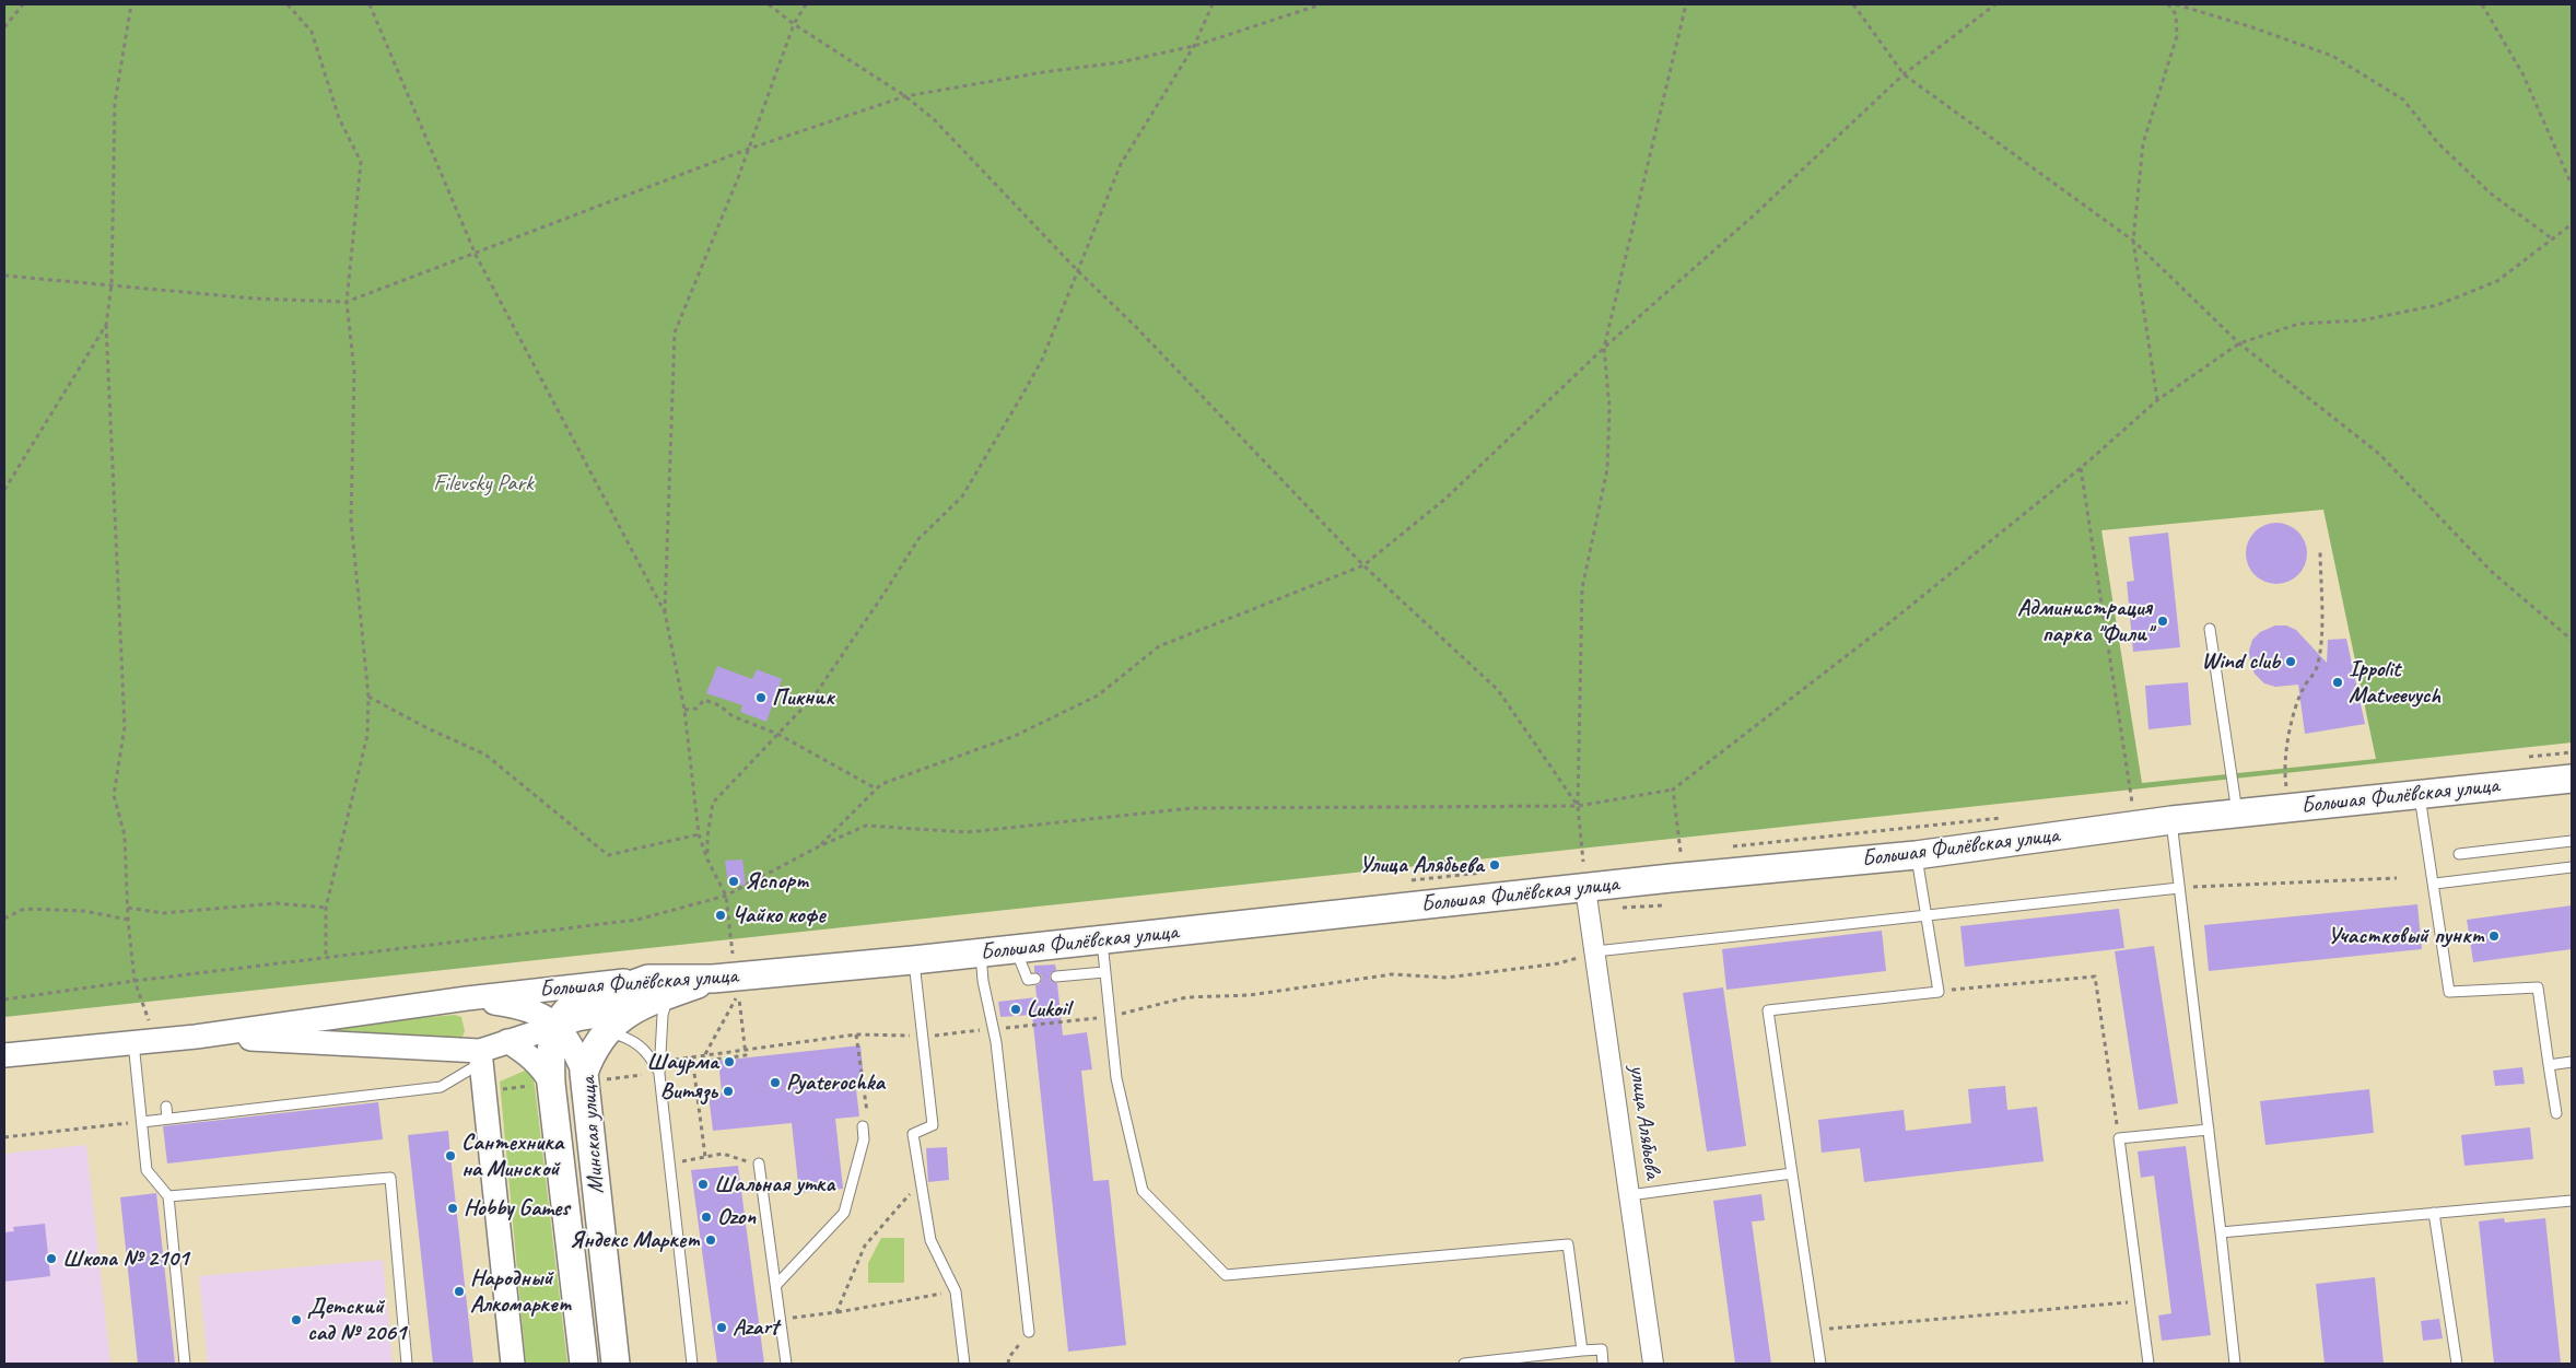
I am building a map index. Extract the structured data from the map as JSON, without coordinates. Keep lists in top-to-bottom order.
{
  "streets": {
    "main road": ["Большая Филёвская улица", "Минская улица"],
    "street": ["улица Алябьева"]
  },
  "crossings": [
    ["Большая Филёвская улица", "улица Алябьева"],
    ["Большая Филёвская улица", "Минская улица"]
  ],
  "parks": ["Filevsky Park"],
  "places": [
    "Администрация парка \"Фили\"",
    "Wind club",
    "Ippolit Matveevych",
    "Пикник",
    "Улица Алябьева",
    "Яспорт",
    "Чайко кофе",
    "Участковый пункт",
    "Lukoil",
    "Шаурма",
    "Pyaterochka",
    "Витязь",
    "Сантехника на Минской",
    "Шальная утка",
    "Hobby Games",
    "Ozon",
    "Яндекс Маркет",
    "Школа № 2101",
    "Народный Алкомаркет",
    "Детский сад № 2061",
    "Azart"
  ]
}
